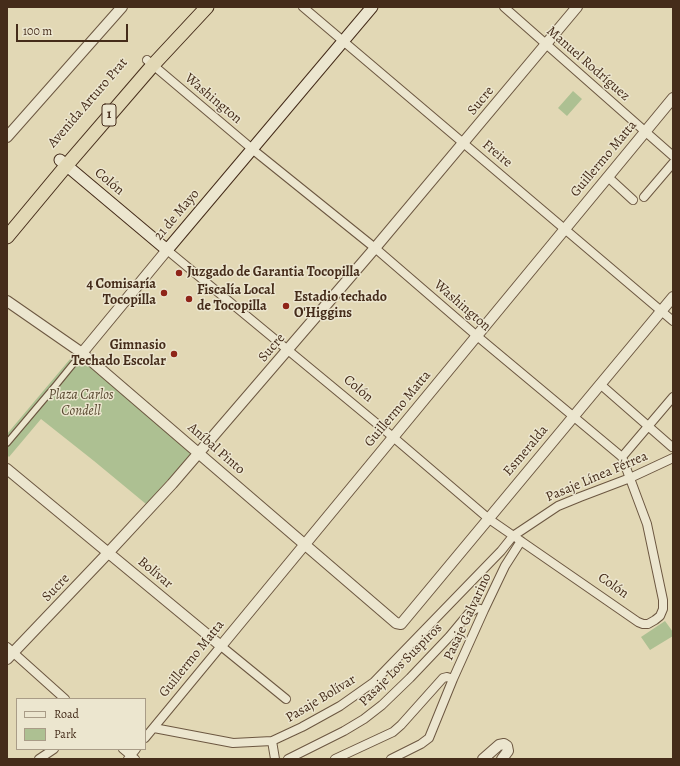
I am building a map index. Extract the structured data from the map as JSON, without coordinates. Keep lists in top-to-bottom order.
{
  "streets": {
    "highway": ["Avenida Arturo Prat", "1"],
    "main road": ["Colón", "21 de Mayo"],
    "street": [
      "Manuel Rodríguez",
      "Washington",
      "Sucre",
      "Freire",
      "Guillermo Matta",
      "Aníbal Pinto",
      "Esmeralda",
      "Pasaje Línea Férrea",
      "Bolívar",
      "Pasaje Galvarino",
      "Pasaje Los Suspiros",
      "Pasaje Bolívar"
    ]
  },
  "crossings": [
    ["Manuel Rodríguez", "Sucre"],
    ["Manuel Rodríguez", "Guillermo Matta"],
    ["Washington", "Sucre"],
    ["Washington", "Avenida Arturo Prat"],
    ["Washington", "Guillermo Matta"],
    ["Washington", "Colón"],
    ["Washington", "21 de Mayo"],
    ["Washington", "Esmeralda"],
    ["Washington", "Pasaje Línea Férrea"],
    ["Sucre", "Freire"],
    ["Sucre", "Colón"],
    ["Sucre", "Aníbal Pinto"],
    ["Sucre", "Bolívar"],
    ["Avenida Arturo Prat", "Colón"],
    ["Freire", "Guillermo Matta"],
    ["Freire", "21 de Mayo"],
    ["Freire", "Esmeralda"],
    ["Guillermo Matta", "Colón"],
    ["Guillermo Matta", "Aníbal Pinto"],
    ["Guillermo Matta", "Bolívar"],
    ["Guillermo Matta", "Pasaje Bolívar"],
    ["Colón", "21 de Mayo"],
    ["Colón", "Esmeralda"],
    ["Colón", "Pasaje Línea Férrea"],
    ["Colón", "Pasaje Galvarino"],
    ["Colón", "Pasaje Bolívar"],
    ["21 de Mayo", "Aníbal Pinto"],
    ["Aníbal Pinto", "Esmeralda"],
    ["Pasaje Línea Férrea", "Pasaje Bolívar"],
    ["Pasaje Galvarino", "Pasaje Los Suspiros"]
  ],
  "parks": ["Plaza Carlos Condell"],
  "places": [
    "Juzgado de Garantia Tocopilla",
    "4 Comisaría Tocopilla",
    "Fiscalía Local de Tocopilla",
    "Estadio techado O'Higgins",
    "Gimnasio Techado Escolar"
  ],
  "legend": ["Road", "Park"],
  "scale_bar": "100 m"
}
